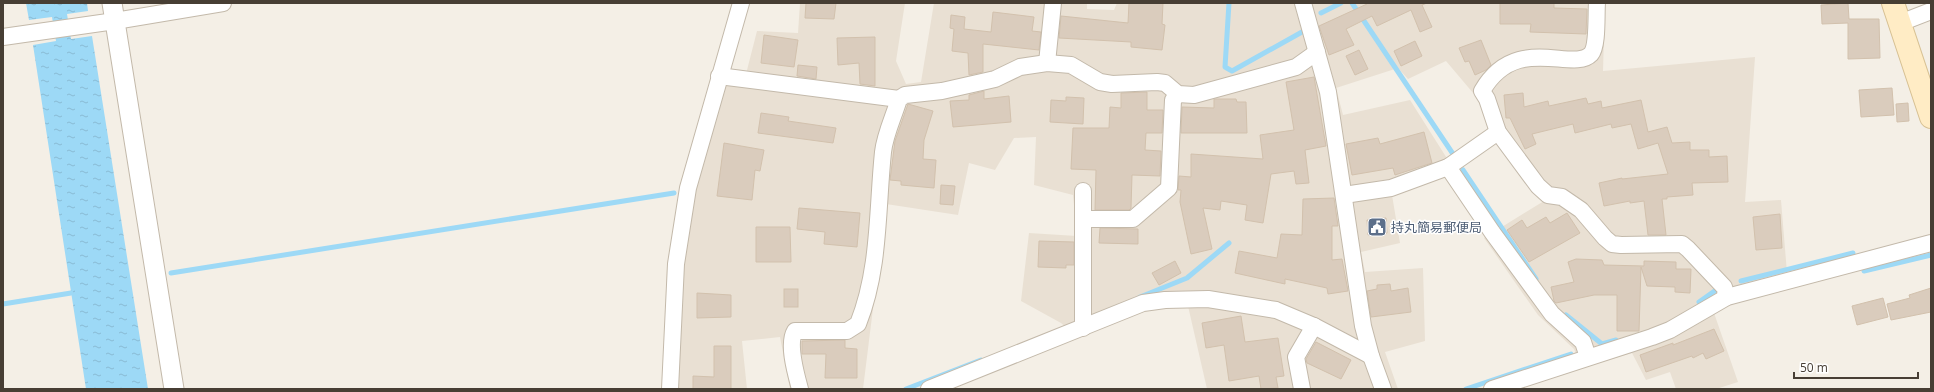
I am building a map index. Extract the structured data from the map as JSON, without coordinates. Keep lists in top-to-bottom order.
{
  "places": {
    "public building": ["持丸簡易郵便局"]
  },
  "scale_bar": "50 m"
}
